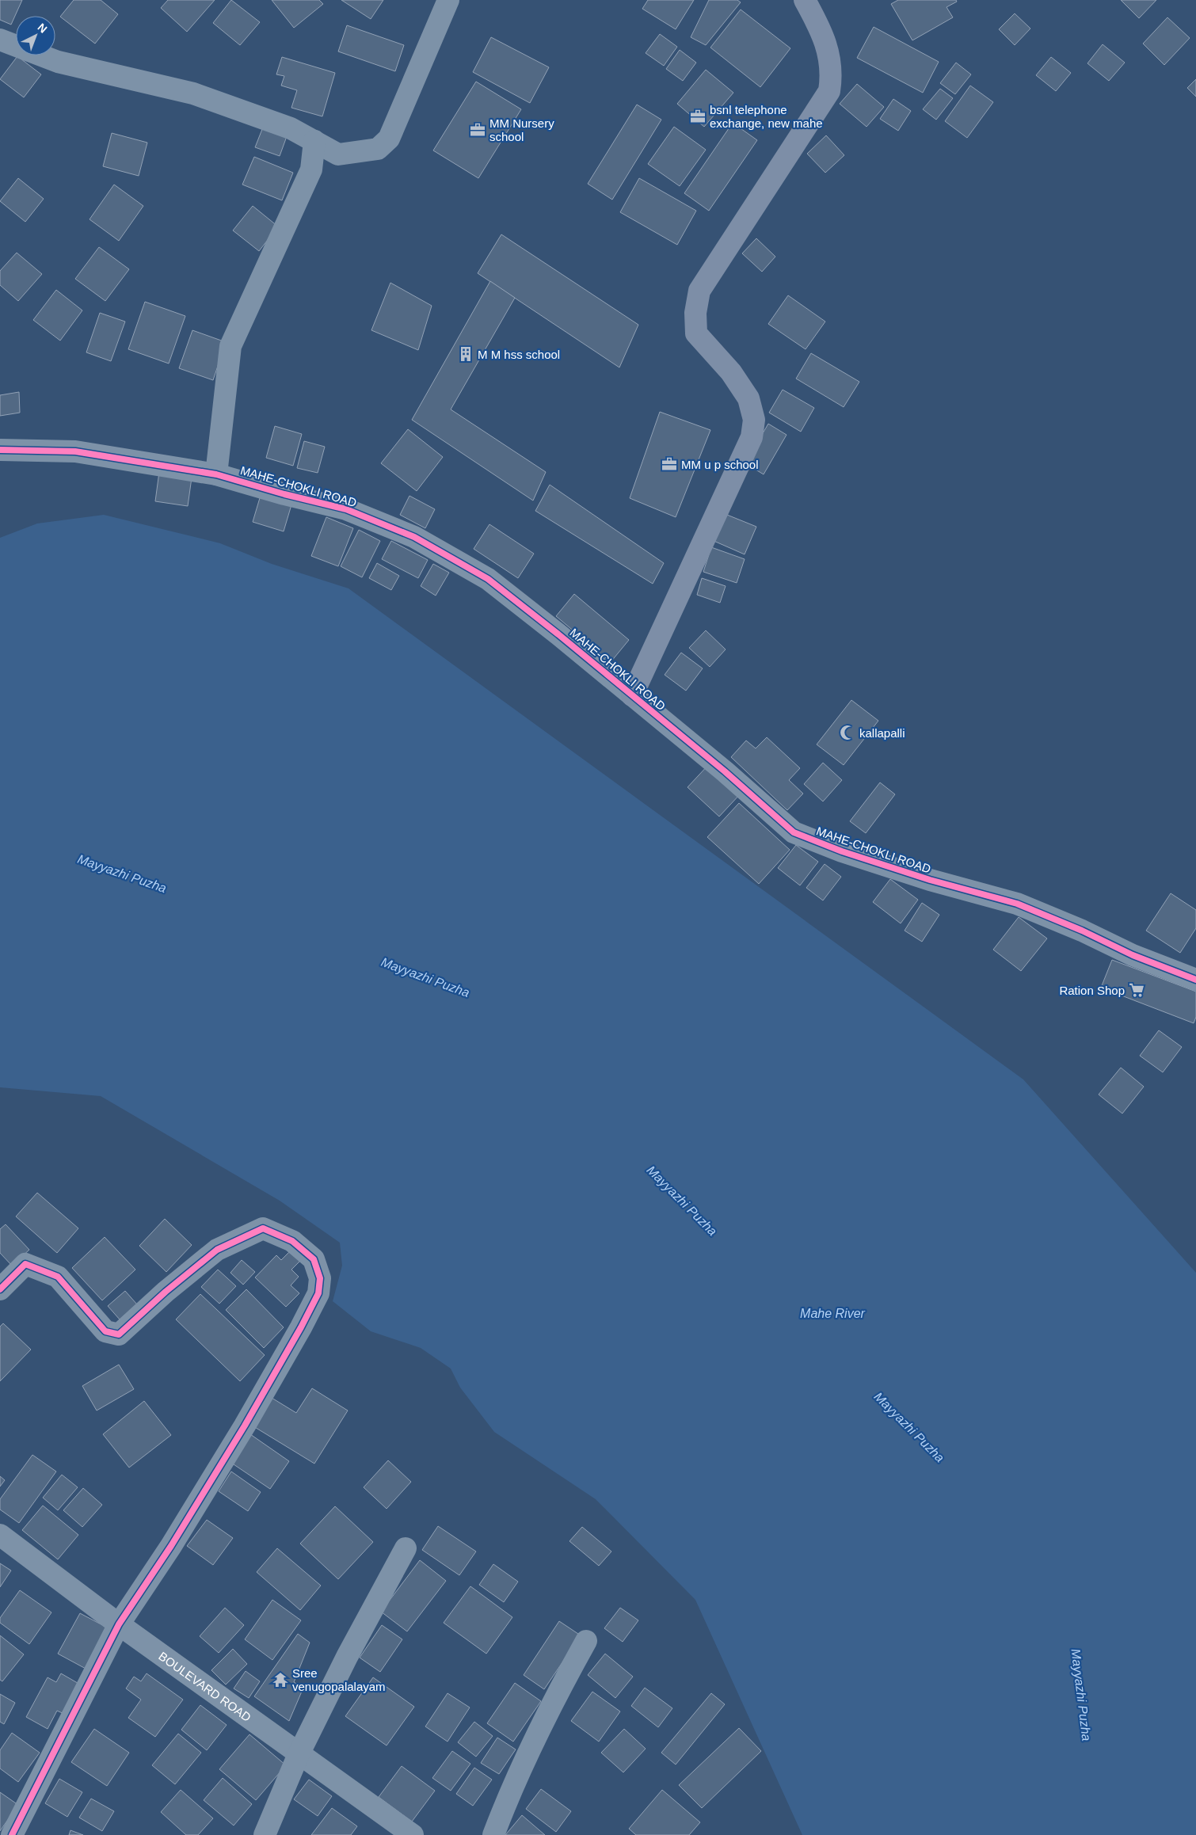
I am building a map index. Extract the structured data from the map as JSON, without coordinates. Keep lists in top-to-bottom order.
{
  "streets": {
    "street": ["MAHE-CHOKLI ROAD", "BOULEVARD ROAD"]
  },
  "water": ["Mayyazhi Puzha", "Mahe River"],
  "places": {
    "office": ["bsnl telephone exchange, new mahe", "MM Nursery school", "MM u p school"],
    "building": ["M M hss school"],
    "mosque": ["kallapalli"],
    "supermarket": ["Ration Shop"],
    "temple": ["Sree venugopalalayam"]
  },
  "north": "top right"
}
